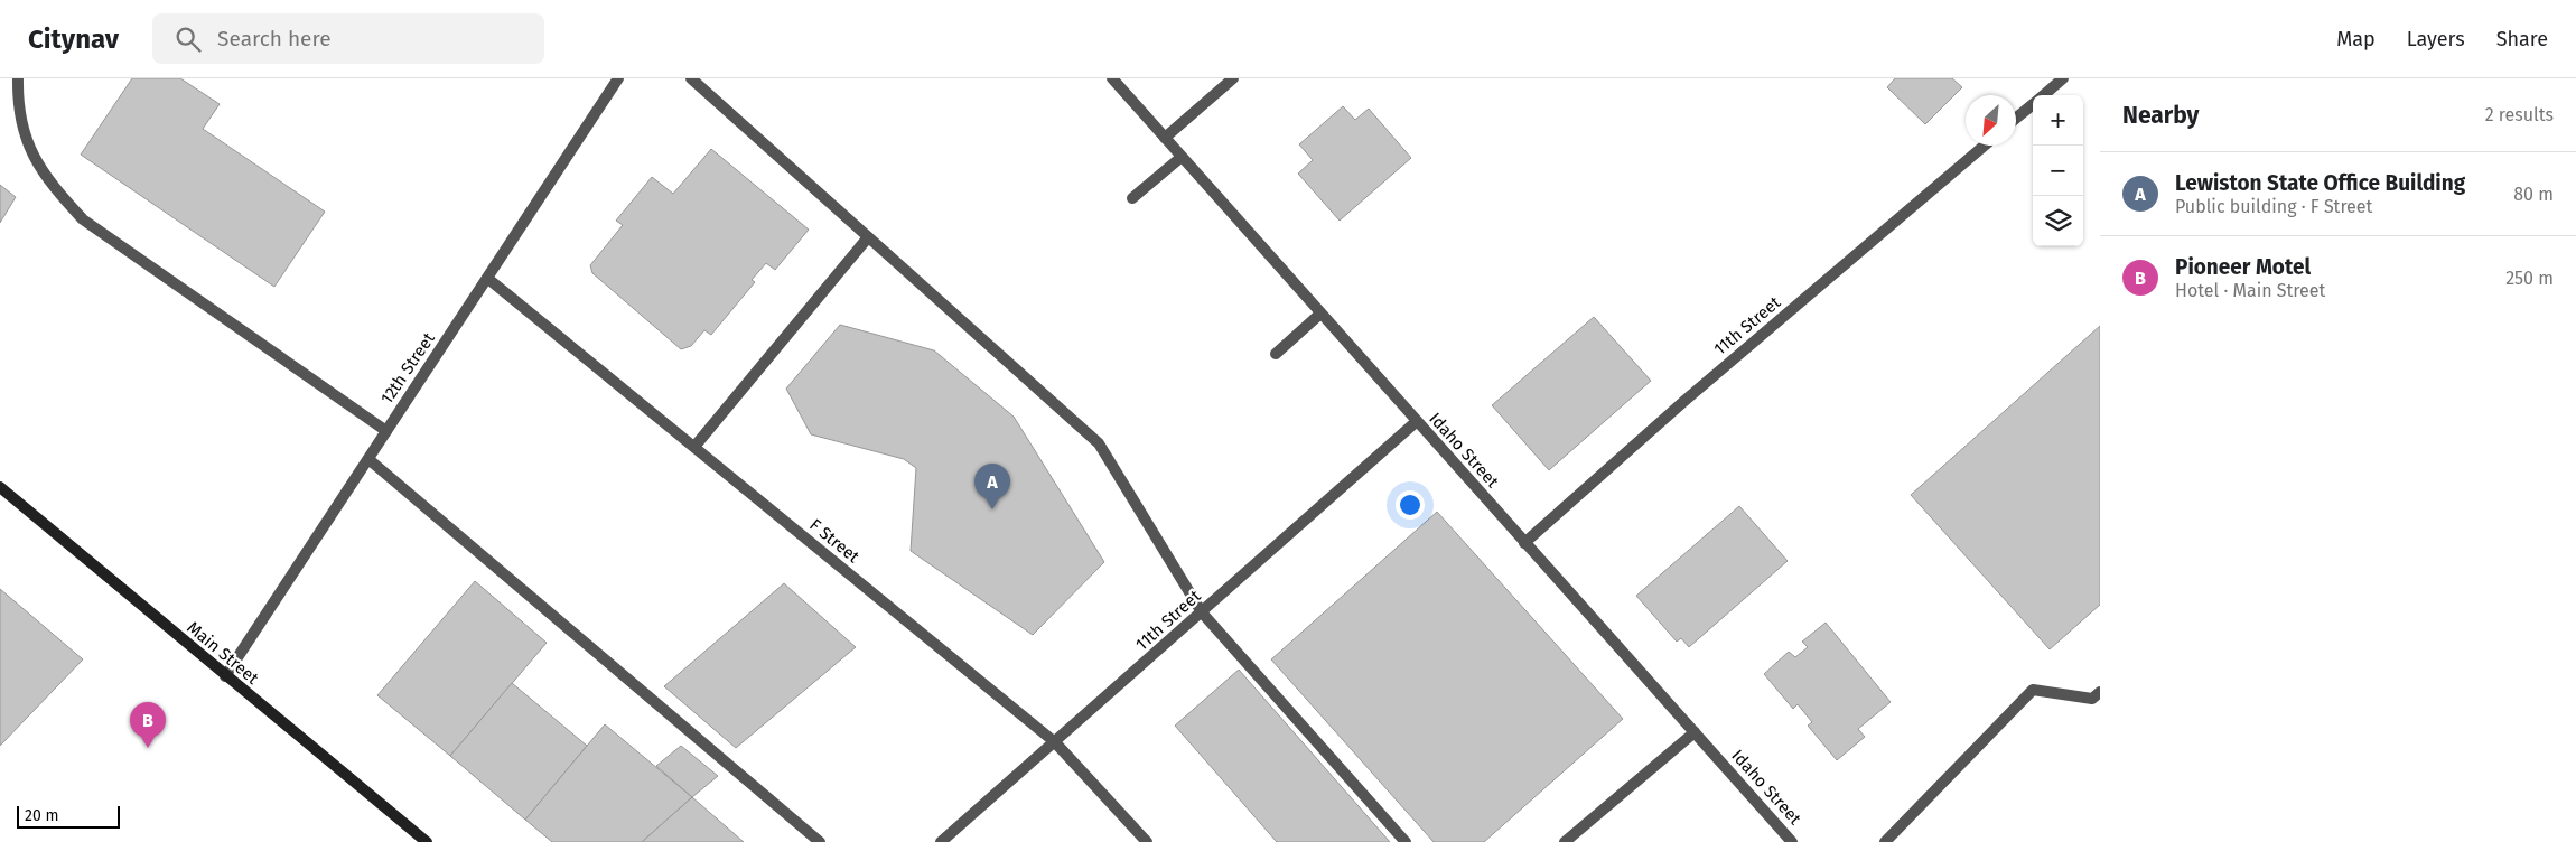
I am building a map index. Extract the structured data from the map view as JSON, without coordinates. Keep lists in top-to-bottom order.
{
  "streets": {
    "main road": ["Main Street"],
    "street": [
      "11th Street",
      "12th Street",
      "Idaho Street",
      "F Street"
    ]
  },
  "crossings": [
    ["11th Street", "Idaho Street"],
    ["11th Street", "F Street"],
    ["12th Street", "F Street"],
    ["12th Street", "Main Street"]
  ],
  "scale_bar": "20 m",
  "north": "bottom left",
  "page": {
    "header": "Citynav",
    "search": "Search here",
    "nav": ["Map", "Layers", "Share"],
    "heading": ["Nearby", "2 results"],
    "map_buttons": ["+", "−"],
    "list": [
      {
        "mark": "A",
        "name": "Lewiston State Office Building",
        "note": "Public building · F Street",
        "value": "80 m"
      },
      {
        "mark": "B",
        "name": "Pioneer Motel",
        "note": "Hotel · Main Street",
        "value": "250 m"
      }
    ],
    "pins": ["A", "B"],
    "scale": "20 m"
  }
}
